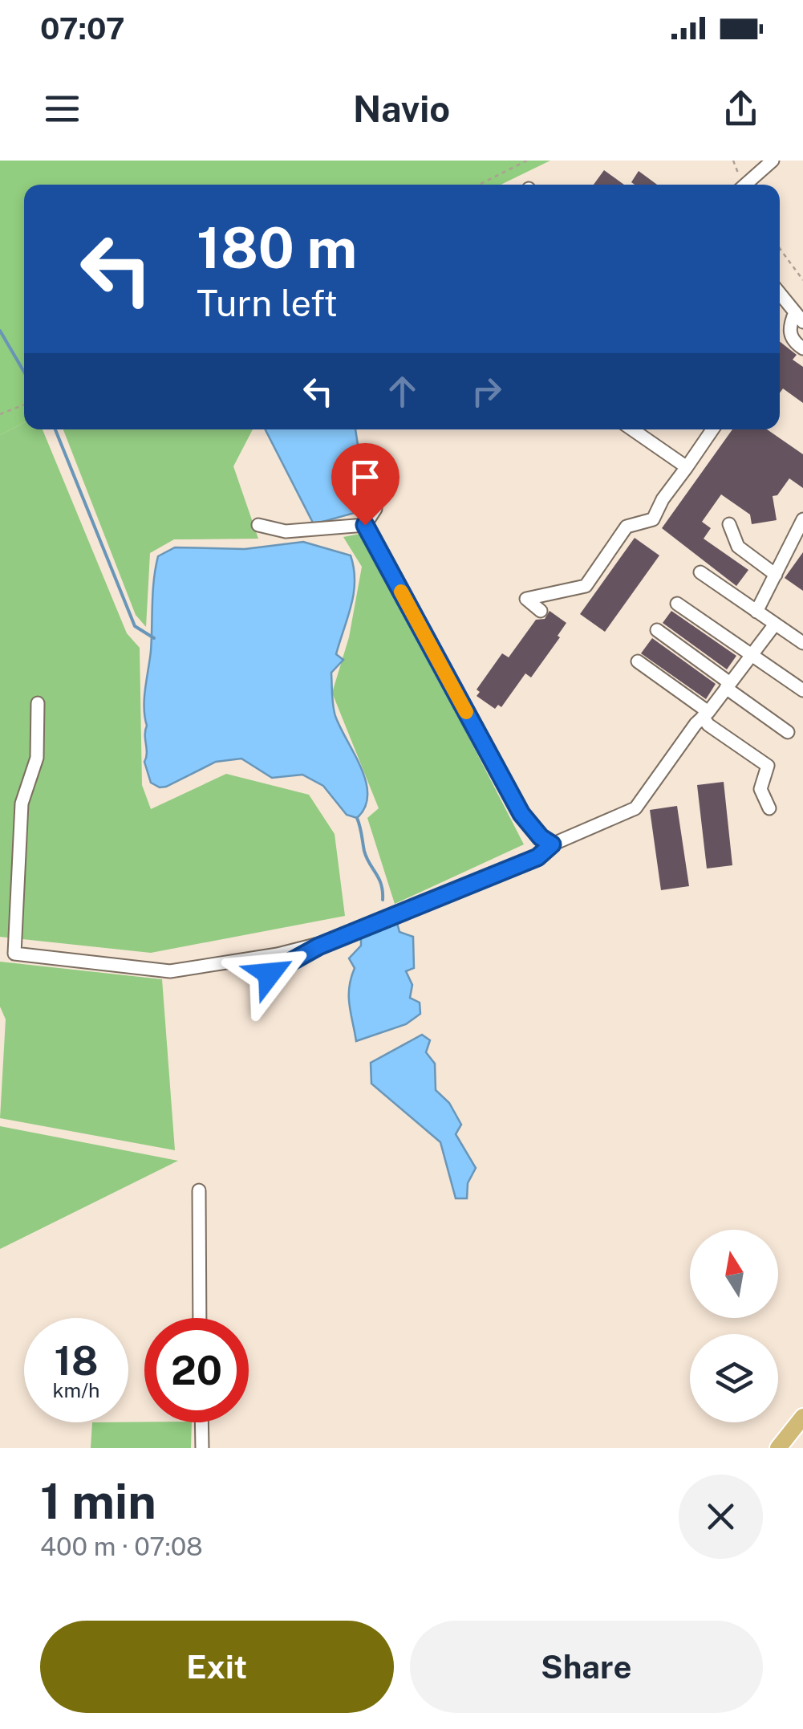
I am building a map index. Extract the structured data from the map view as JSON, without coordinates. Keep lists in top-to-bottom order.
{
  "north": "top",
  "page": {
    "status": "07:07",
    "header": "Navio",
    "turn": ["180 m", "Turn left"],
    "speed": "18 km/h",
    "limit": "20",
    "heading": ["1 min", "400 m · 07:08"],
    "buttons": ["Exit", "Share"]
  }
}
